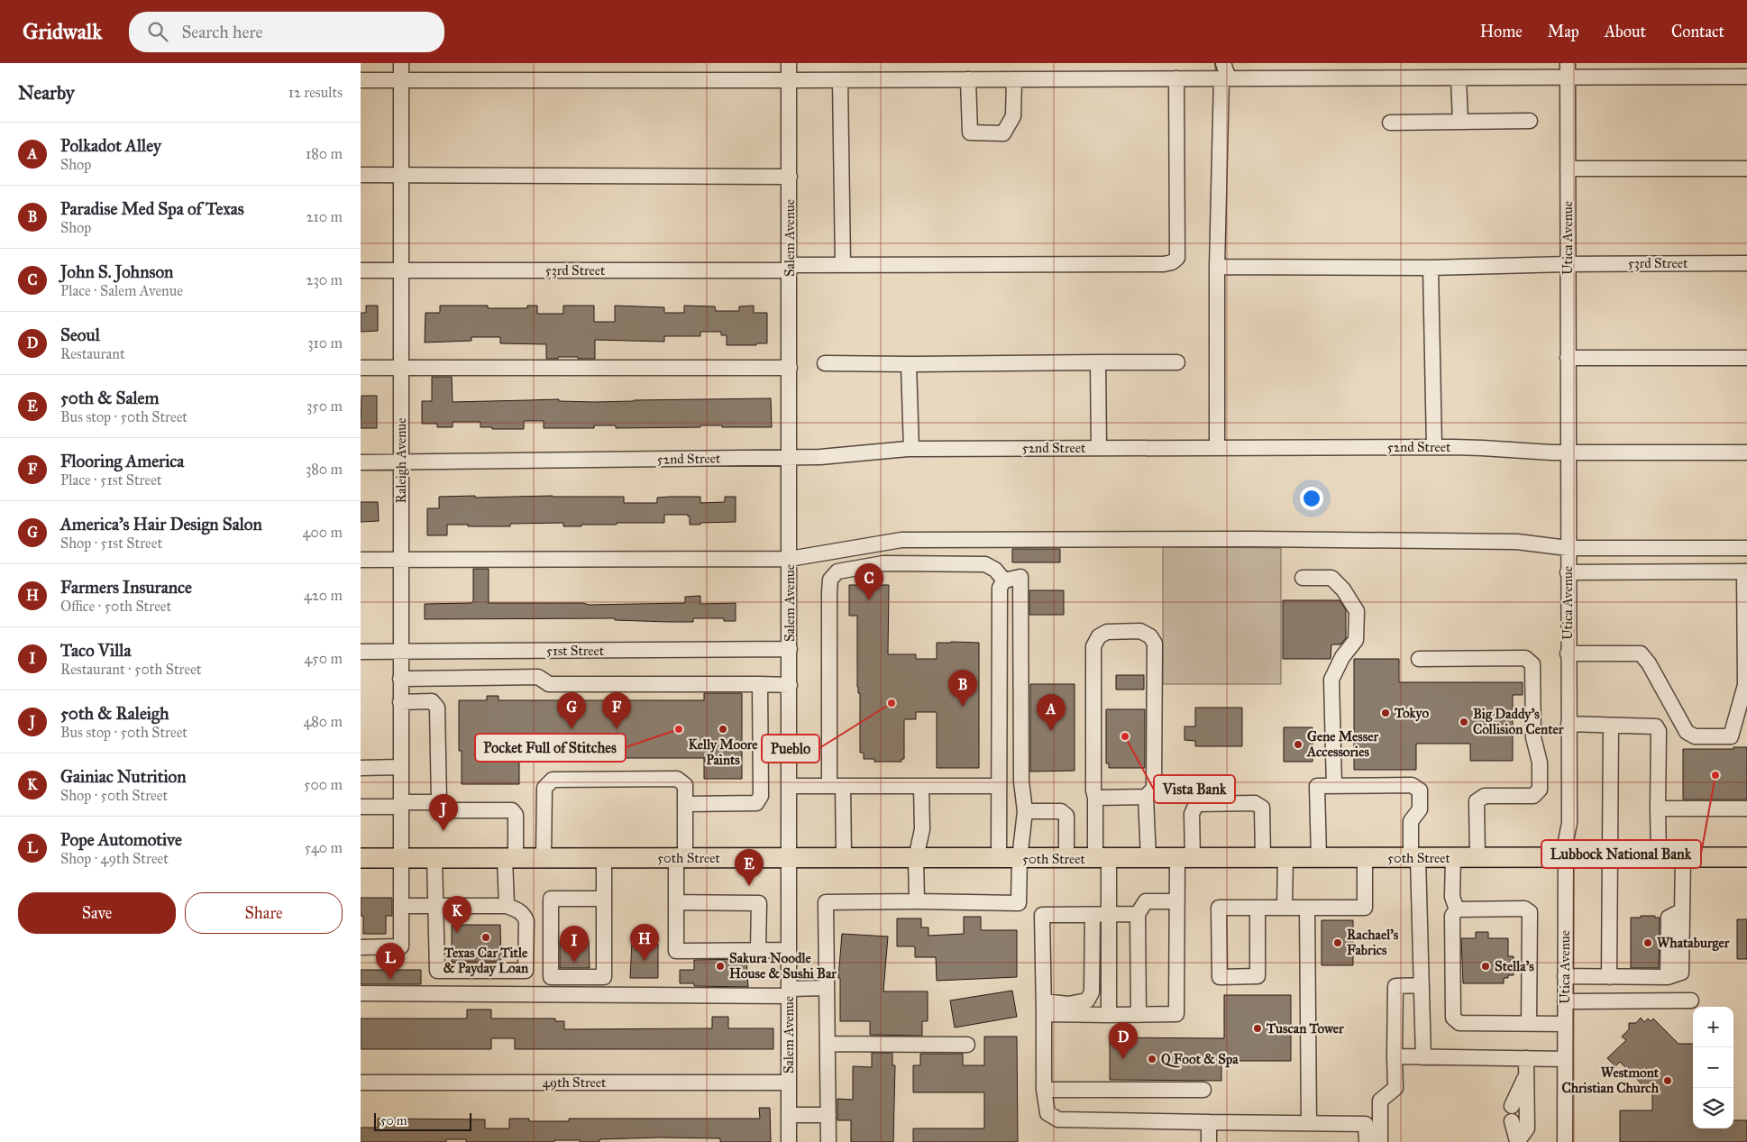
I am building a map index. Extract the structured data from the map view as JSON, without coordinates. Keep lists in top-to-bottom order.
{
  "streets": {
    "main road": ["50th Street"],
    "street": [
      "Salem Avenue",
      "Utica Avenue",
      "53rd Street",
      "52nd Street",
      "Raleigh Avenue",
      "51st Street",
      "49th Street"
    ]
  },
  "crossings": [
    ["Salem Avenue", "53rd Street"],
    ["Salem Avenue", "52nd Street"],
    ["Salem Avenue", "51st Street"],
    ["Salem Avenue", "50th Street"],
    ["Salem Avenue", "49th Street"],
    ["Utica Avenue", "53rd Street"],
    ["Utica Avenue", "52nd Street"],
    ["Utica Avenue", "50th Street"],
    ["53rd Street", "Raleigh Avenue"],
    ["52nd Street", "Raleigh Avenue"],
    ["Raleigh Avenue", "51st Street"],
    ["Raleigh Avenue", "50th Street"]
  ],
  "places": [
    "Pueblo",
    "Tokyo",
    "Big Daddy's Collision Center",
    "Pocket Full of Stitches",
    "Kelly Moore Paints",
    "Vista Bank",
    "Gene Messer Accessories",
    "Lubbock National Bank",
    "Texas Car Title & Payday Loan",
    "Rachael's Fabrics",
    "Whataburger",
    "Sakura Noodle House & Sushi Bar",
    "Stella's",
    "Tuscan Tower",
    "Q Foot & Spa",
    "Westmont Christian Church"
  ],
  "scale_bar": "50 m",
  "page": {
    "header": "Gridwalk",
    "search": "Search here",
    "nav": [
      "Home",
      "Map",
      "About",
      "Contact"
    ],
    "heading": ["Nearby", "12 results"],
    "list": [
      {
        "mark": "A",
        "name": "Polkadot Alley",
        "note": "Shop",
        "value": "180 m"
      },
      {
        "mark": "B",
        "name": "Paradise Med Spa of Texas",
        "note": "Shop",
        "value": "210 m"
      },
      {
        "mark": "C",
        "name": "John S. Johnson",
        "note": "Place · Salem Avenue",
        "value": "230 m"
      },
      {
        "mark": "D",
        "name": "Seoul",
        "note": "Restaurant",
        "value": "310 m"
      },
      {
        "mark": "E",
        "name": "50th & Salem",
        "note": "Bus stop · 50th Street",
        "value": "350 m"
      },
      {
        "mark": "F",
        "name": "Flooring America",
        "note": "Place · 51st Street",
        "value": "380 m"
      },
      {
        "mark": "G",
        "name": "America's Hair Design Salon",
        "note": "Shop · 51st Street",
        "value": "400 m"
      },
      {
        "mark": "H",
        "name": "Farmers Insurance",
        "note": "Office · 50th Street",
        "value": "420 m"
      },
      {
        "mark": "I",
        "name": "Taco Villa",
        "note": "Restaurant · 50th Street",
        "value": "450 m"
      },
      {
        "mark": "J",
        "name": "50th & Raleigh",
        "note": "Bus stop · 50th Street",
        "value": "480 m"
      },
      {
        "mark": "K",
        "name": "Gainiac Nutrition",
        "note": "Shop · 50th Street",
        "value": "500 m"
      },
      {
        "mark": "L",
        "name": "Pope Automotive",
        "note": "Shop · 49th Street",
        "value": "540 m"
      }
    ],
    "pins": [
      "C",
      "B",
      "F",
      "G",
      "A",
      "J",
      "E",
      "K",
      "H",
      "I",
      "L",
      "D"
    ],
    "buttons": ["Save", "Share"],
    "map_buttons": ["+", "−"],
    "scale": "50 m"
  }
}
